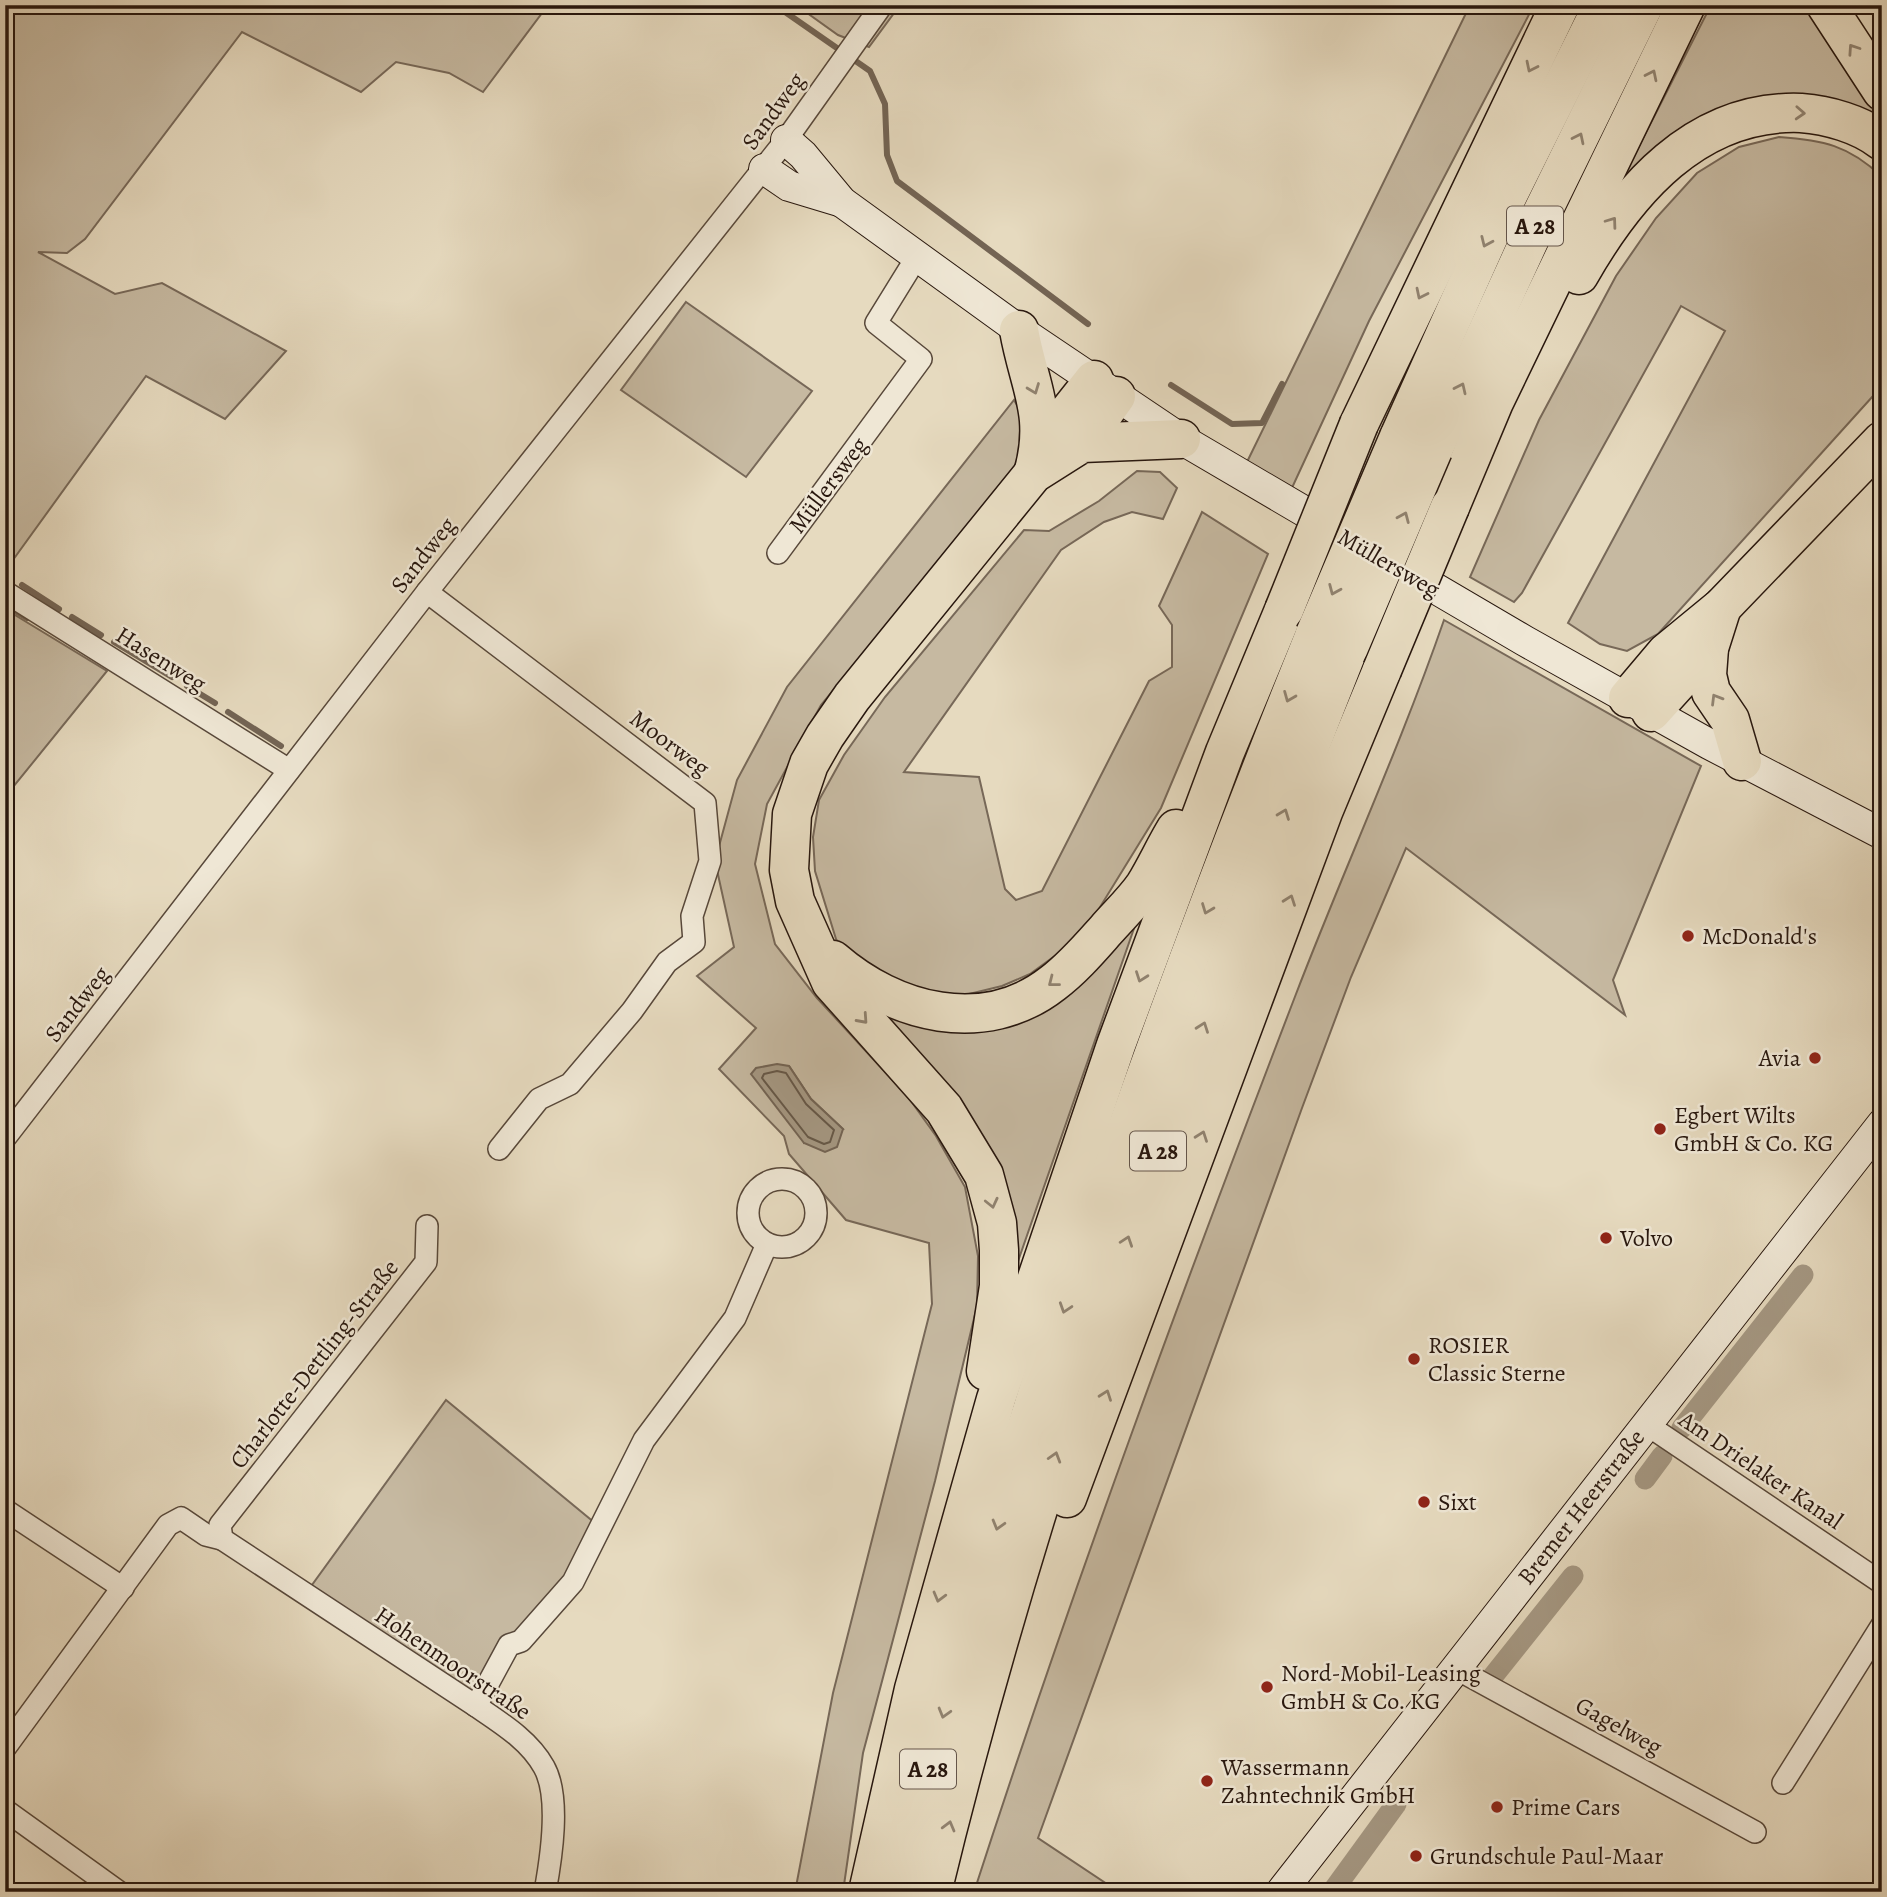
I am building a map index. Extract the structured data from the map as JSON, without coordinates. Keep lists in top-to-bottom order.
{
  "streets": {
    "highway": ["A 28"],
    "street": [
      "Sandweg",
      "Müllersweg",
      "Hasenweg",
      "Moorweg",
      "Charlotte-Dettling-Straße",
      "Am Drielaker Kanal",
      "Bremer Heerstraße",
      "Hohenmoorstraße",
      "Gagelweg"
    ]
  },
  "crossings": [
    ["Sandweg", "Müllersweg"],
    ["Sandweg", "Hasenweg"],
    ["Sandweg", "Moorweg"],
    ["Charlotte-Dettling-Straße", "Hohenmoorstraße"],
    ["Am Drielaker Kanal", "Bremer Heerstraße"],
    ["Bremer Heerstraße", "Gagelweg"]
  ],
  "places": [
    "McDonald's",
    "Avia",
    "Egbert Wilts GmbH & Co. KG",
    "Volvo",
    "ROSIER Classic Sterne",
    "Sixt",
    "Nord-Mobil-Leasing GmbH & Co. KG",
    "Wassermann Zahntechnik GmbH",
    "Prime Cars",
    "Grundschule Paul-Maar"
  ]
}
